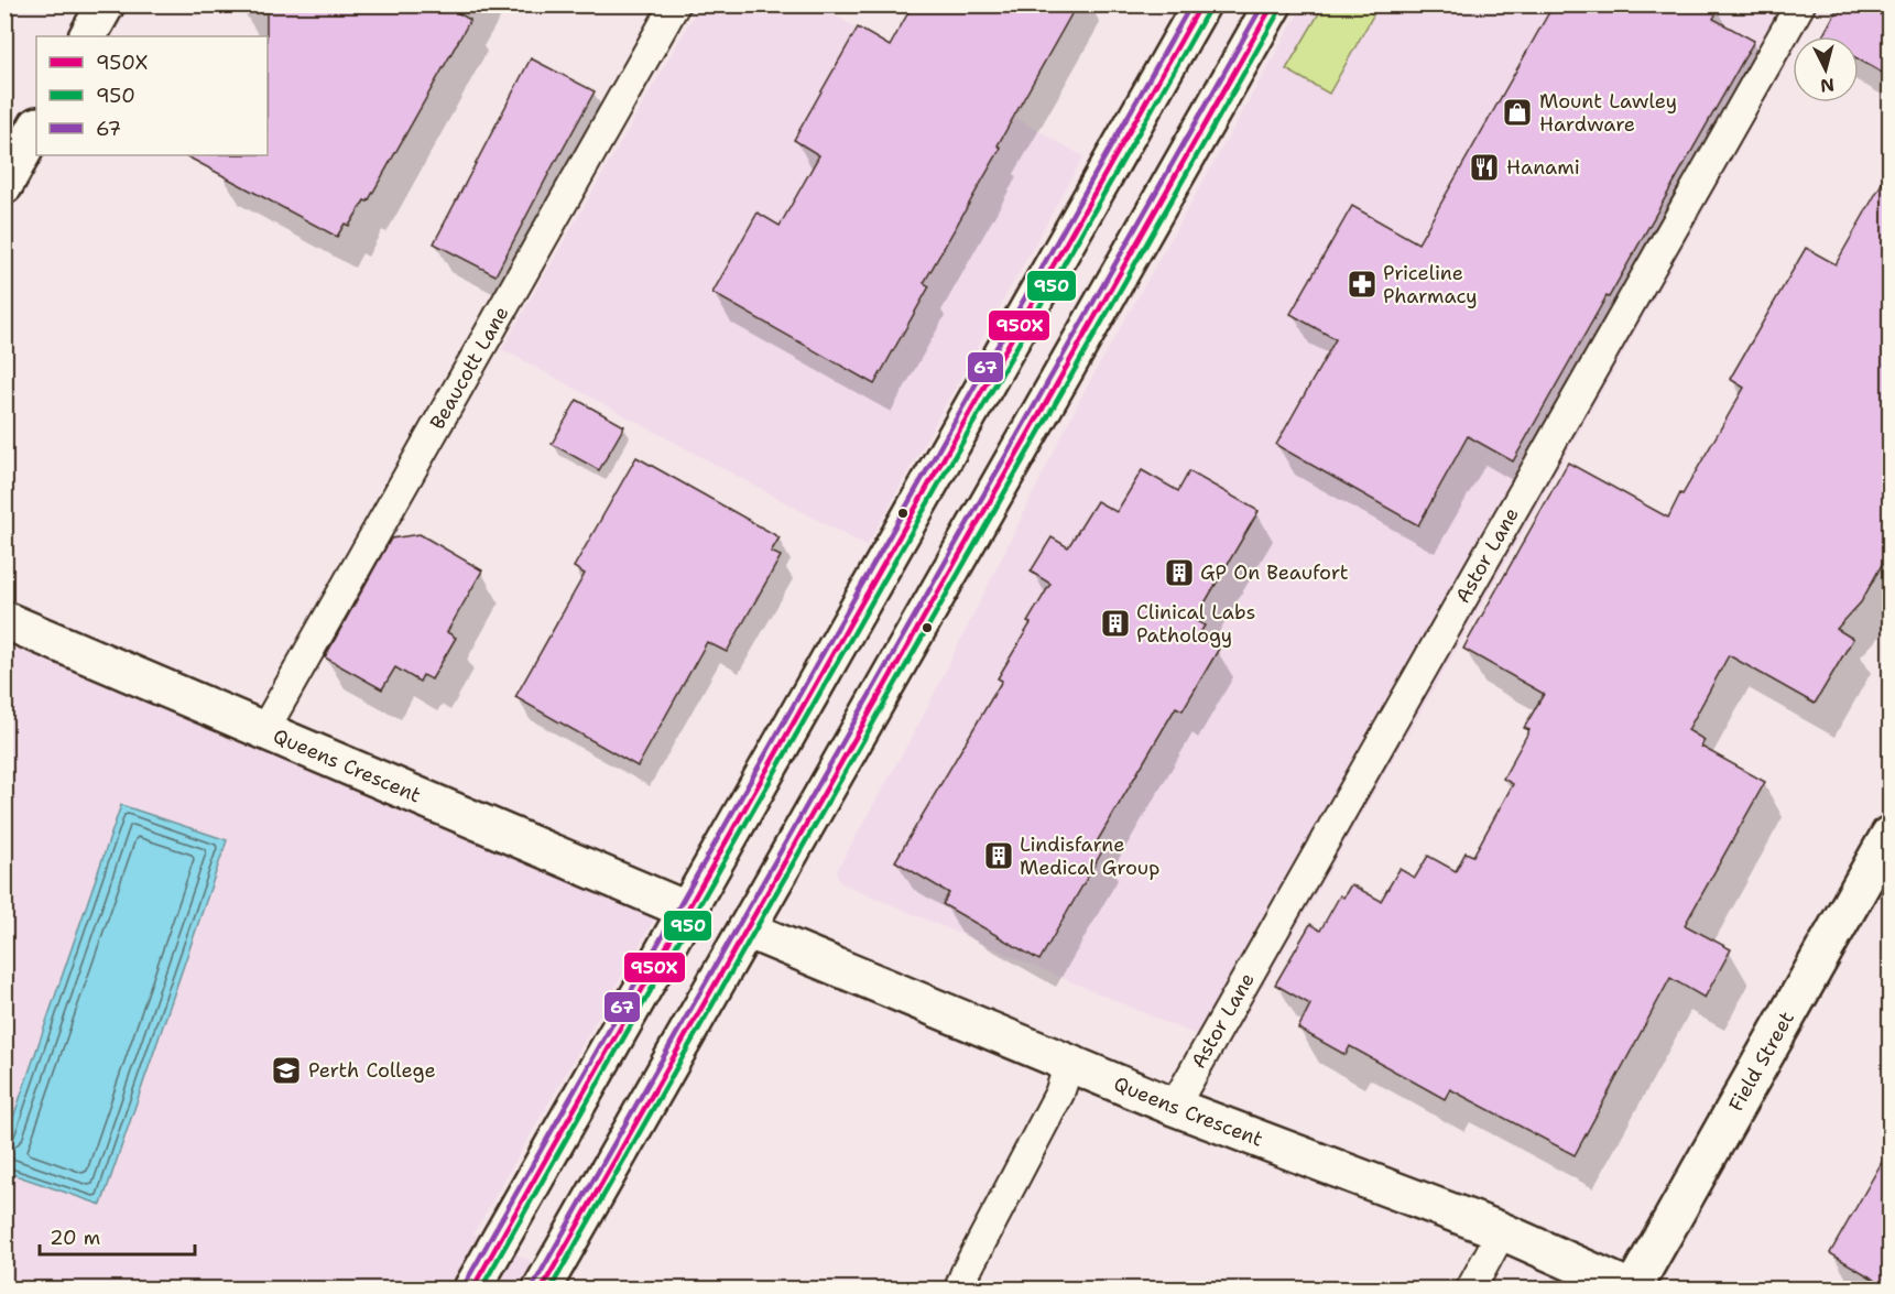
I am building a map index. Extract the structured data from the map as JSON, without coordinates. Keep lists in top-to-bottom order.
{
  "streets": {
    "main road": ["Queens Crescent", "Field Street"],
    "lane": ["Beaucott Lane", "Astor Lane"]
  },
  "crossings": [
    ["Beaucott Lane", "Queens Crescent"],
    ["Astor Lane", "Queens Crescent"],
    ["Queens Crescent", "Field Street"]
  ],
  "places": {
    "shop": ["Mount Lawley Hardware"],
    "restaurant": ["Hanami"],
    "pharmacy": ["Priceline Pharmacy"],
    "building": ["GP On Beaufort", "Clinical Labs Pathology", "Lindisfarne Medical Group"],
    "school or university": ["Perth College"]
  },
  "lines": ["transit line 950X", "transit line 67", "transit line 950"],
  "legend": ["950X", "950", "67"],
  "scale_bar": "20 m",
  "north": "bottom"
}
